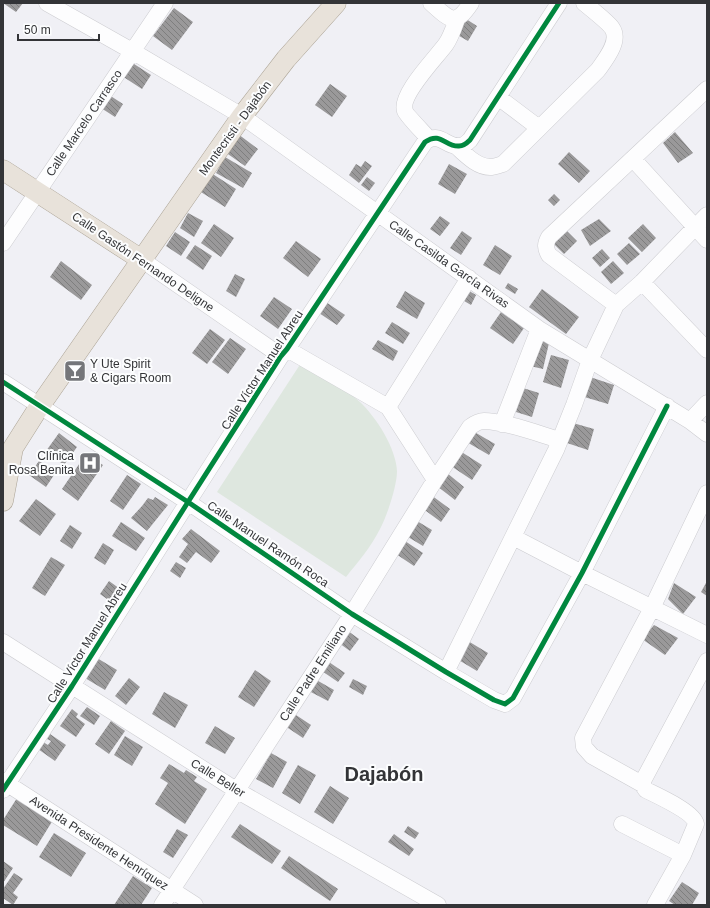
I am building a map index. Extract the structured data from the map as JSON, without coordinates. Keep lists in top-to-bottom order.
{
  "streets": {
    "main road": ["Montecristi - Dajabón", "Calle Gastón Fernando Deligne"],
    "street": [
      "Calle Marcelo Carrasco",
      "Calle Casilda García Rivas",
      "Calle Víctor Manuel Abreu",
      "Calle Manuel Ramón Roca",
      "Calle Padre Emiliano",
      "Calle Beller",
      "Avenida Presidente Henríquez"
    ]
  },
  "crossings": [
    ["Calle Marcelo Carrasco", "Calle Gastón Fernando Deligne"],
    ["Calle Marcelo Carrasco", "Calle Casilda García Rivas"],
    ["Montecristi - Dajabón", "Calle Gastón Fernando Deligne"],
    ["Montecristi - Dajabón", "Calle Casilda García Rivas"],
    ["Montecristi - Dajabón", "Calle Manuel Ramón Roca"],
    ["Calle Gastón Fernando Deligne", "Calle Víctor Manuel Abreu"],
    ["Calle Casilda García Rivas", "Calle Víctor Manuel Abreu"],
    ["Calle Víctor Manuel Abreu", "Calle Manuel Ramón Roca"],
    ["Calle Víctor Manuel Abreu", "Calle Beller"],
    ["Calle Víctor Manuel Abreu", "Avenida Presidente Henríquez"],
    ["Calle Manuel Ramón Roca", "Calle Padre Emiliano"],
    ["Calle Padre Emiliano", "Calle Beller"],
    ["Calle Padre Emiliano", "Avenida Presidente Henríquez"]
  ],
  "districts": ["Dajabón"],
  "places": {
    "bar": ["Y Ute Spirit & Cigars Room"],
    "hospital": ["Clínica Rosa Benita"]
  },
  "scale_bar": "50 m"
}
